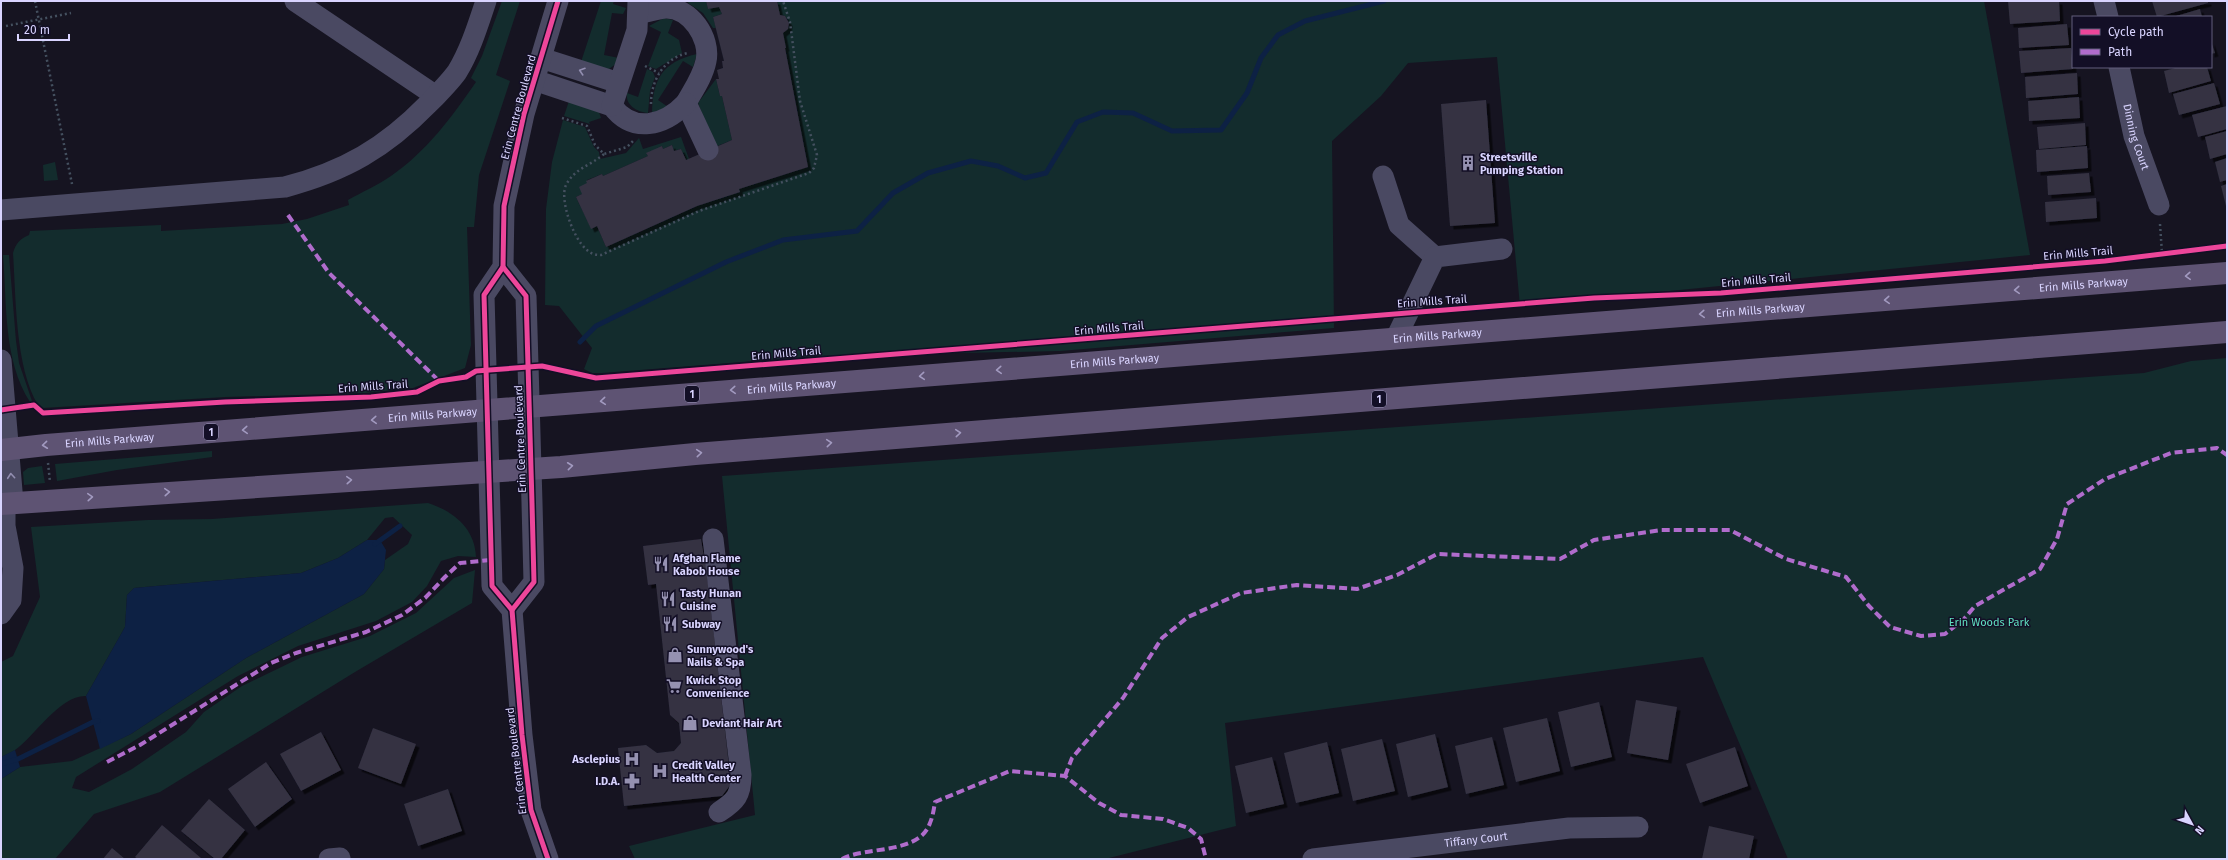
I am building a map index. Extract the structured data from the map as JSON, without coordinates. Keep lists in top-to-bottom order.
{
  "streets": {
    "main road": ["Erin Mills Parkway", "1"],
    "street": ["Erin Centre Boulevard", "Dinning Court", "Tiffany Court"],
    "cycle path": ["Erin Mills Trail"]
  },
  "crossings": [
    ["Erin Centre Boulevard", "Erin Mills Parkway"],
    ["Erin Centre Boulevard", "1"]
  ],
  "parks": ["Erin Woods Park"],
  "places": {
    "building": ["Streetsville Pumping Station"],
    "restaurant": ["Afghan Flame Kabob House", "Tasty Hunan Cuisine", "Subway"],
    "shop": ["Sunnywood's Nails & Spa", "Deviant Hair Art"],
    "supermarket": ["Kwick Stop Convenience"],
    "hospital": ["Asclepius", "Credit Valley Health Center"],
    "pharmacy": ["I.D.A."]
  },
  "legend": ["Cycle path", "Path"],
  "scale_bar": "20 m",
  "north": "bottom right"
}
